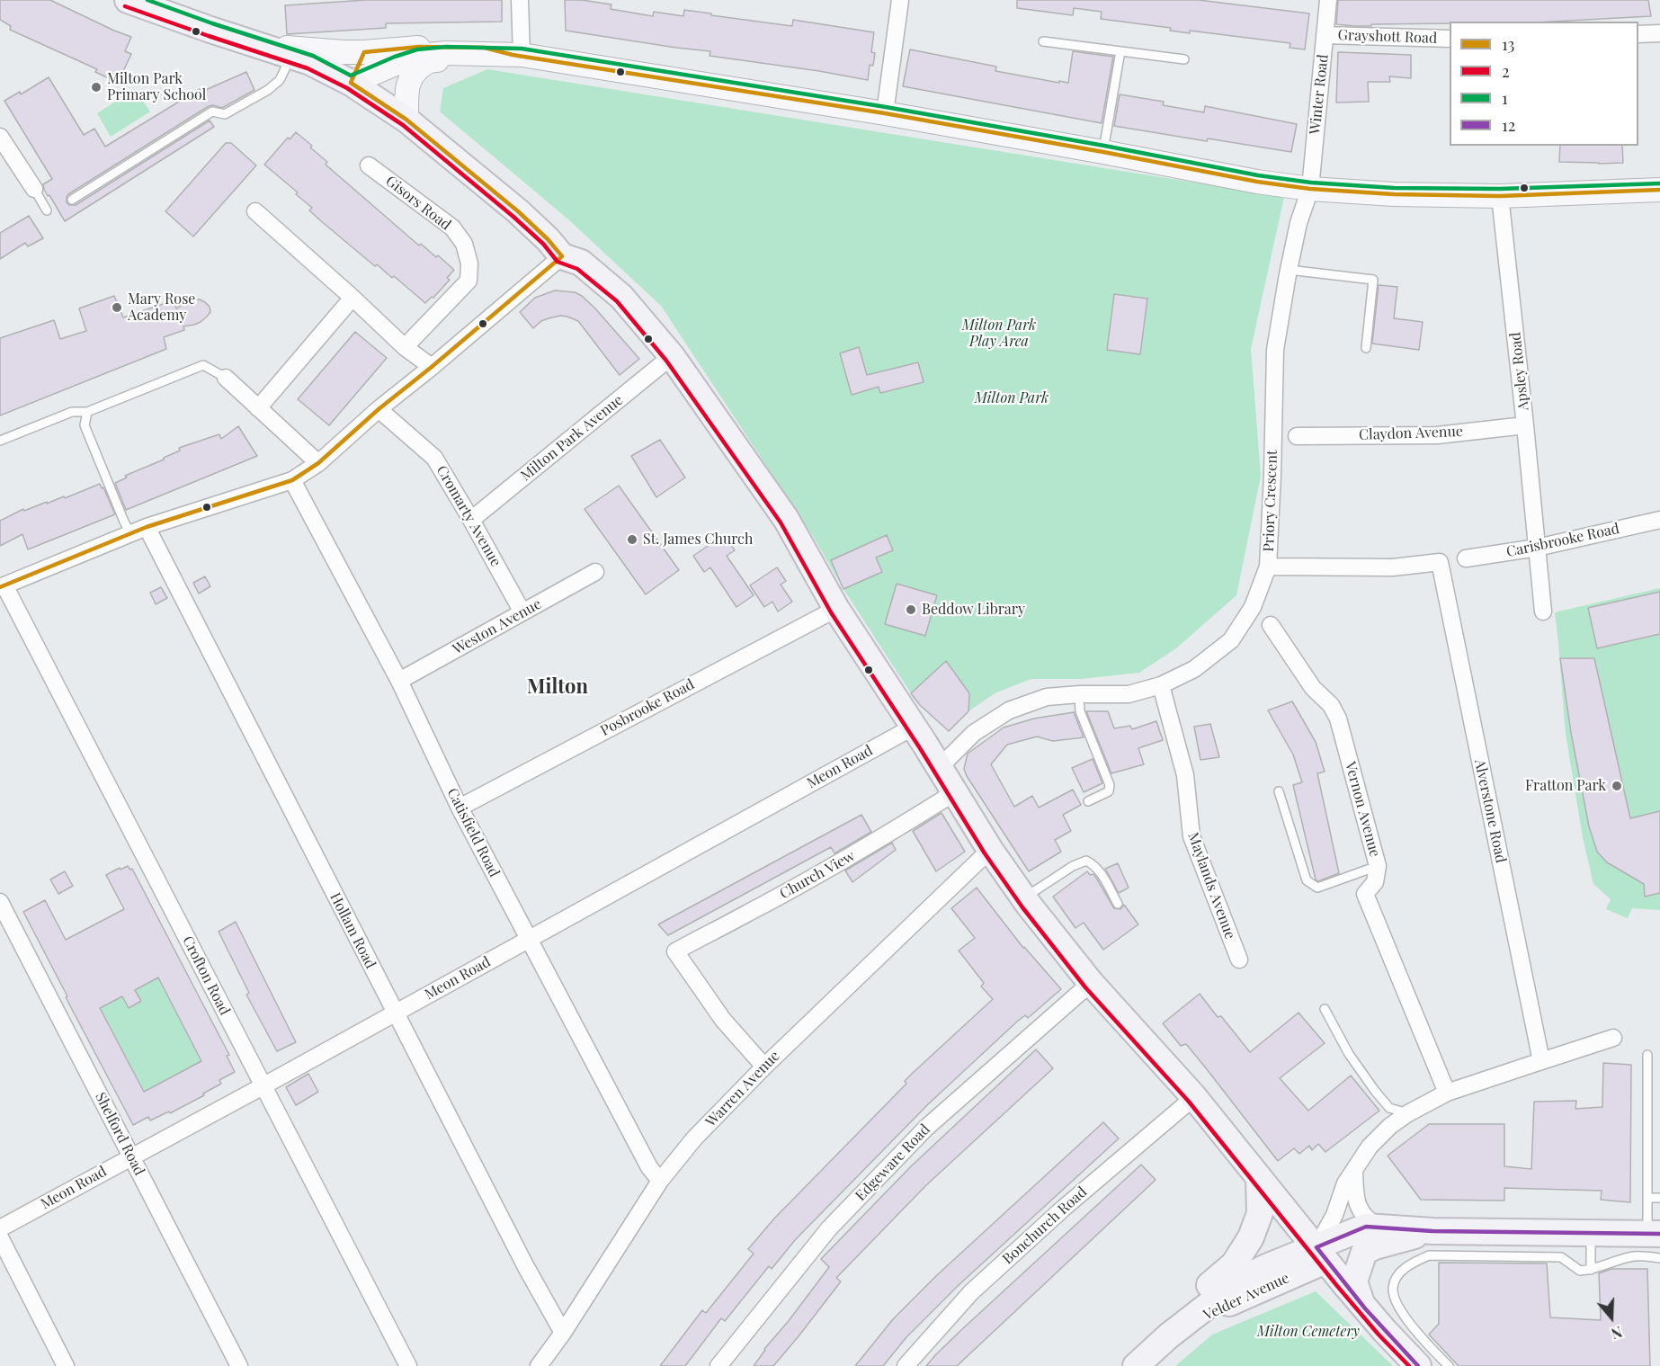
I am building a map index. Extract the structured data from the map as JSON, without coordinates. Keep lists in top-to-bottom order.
{
  "streets": {
    "main road": ["Velder Avenue"],
    "street": [
      "Grayshott Road",
      "Winter Road",
      "Gisors Road",
      "Apsley Road",
      "Claydon Avenue",
      "Milton Park Avenue",
      "Priory Crescent",
      "Cromarty Avenue",
      "Carisbrooke Road",
      "Weston Avenue",
      "Posbrooke Road",
      "Meon Road",
      "Vernon Avenue",
      "Alverstone Road",
      "Catisfield Road",
      "Church View",
      "Maylands Avenue",
      "Hollam Road",
      "Crofton Road",
      "Warren Avenue",
      "Shelford Road",
      "Edgeware Road",
      "Bonchurch Road"
    ]
  },
  "crossings": [
    ["Grayshott Road", "Winter Road"],
    ["Winter Road", "Priory Crescent"],
    ["Apsley Road", "Claydon Avenue"],
    ["Apsley Road", "Carisbrooke Road"],
    ["Milton Park Avenue", "Cromarty Avenue"],
    ["Priory Crescent", "Alverstone Road"],
    ["Priory Crescent", "Maylands Avenue"],
    ["Cromarty Avenue", "Weston Avenue"],
    ["Weston Avenue", "Catisfield Road"],
    ["Posbrooke Road", "Catisfield Road"],
    ["Meon Road", "Catisfield Road"],
    ["Meon Road", "Hollam Road"],
    ["Meon Road", "Crofton Road"],
    ["Meon Road", "Shelford Road"],
    ["Catisfield Road", "Warren Avenue"],
    ["Church View", "Warren Avenue"],
    ["Hollam Road", "Warren Avenue"]
  ],
  "districts": ["Milton"],
  "parks": ["Milton Park Play Area", "Milton Park", "Milton Cemetery"],
  "places": [
    "Milton Park Primary School",
    "Mary Rose Academy",
    "St. James Church",
    "Beddow Library",
    "Fratton Park"
  ],
  "lines": [
    "transit line 1",
    "transit line 2",
    "transit line 13",
    "transit line 12"
  ],
  "legend": [
    "13",
    "2",
    "1",
    "12"
  ],
  "north": "bottom"
}
